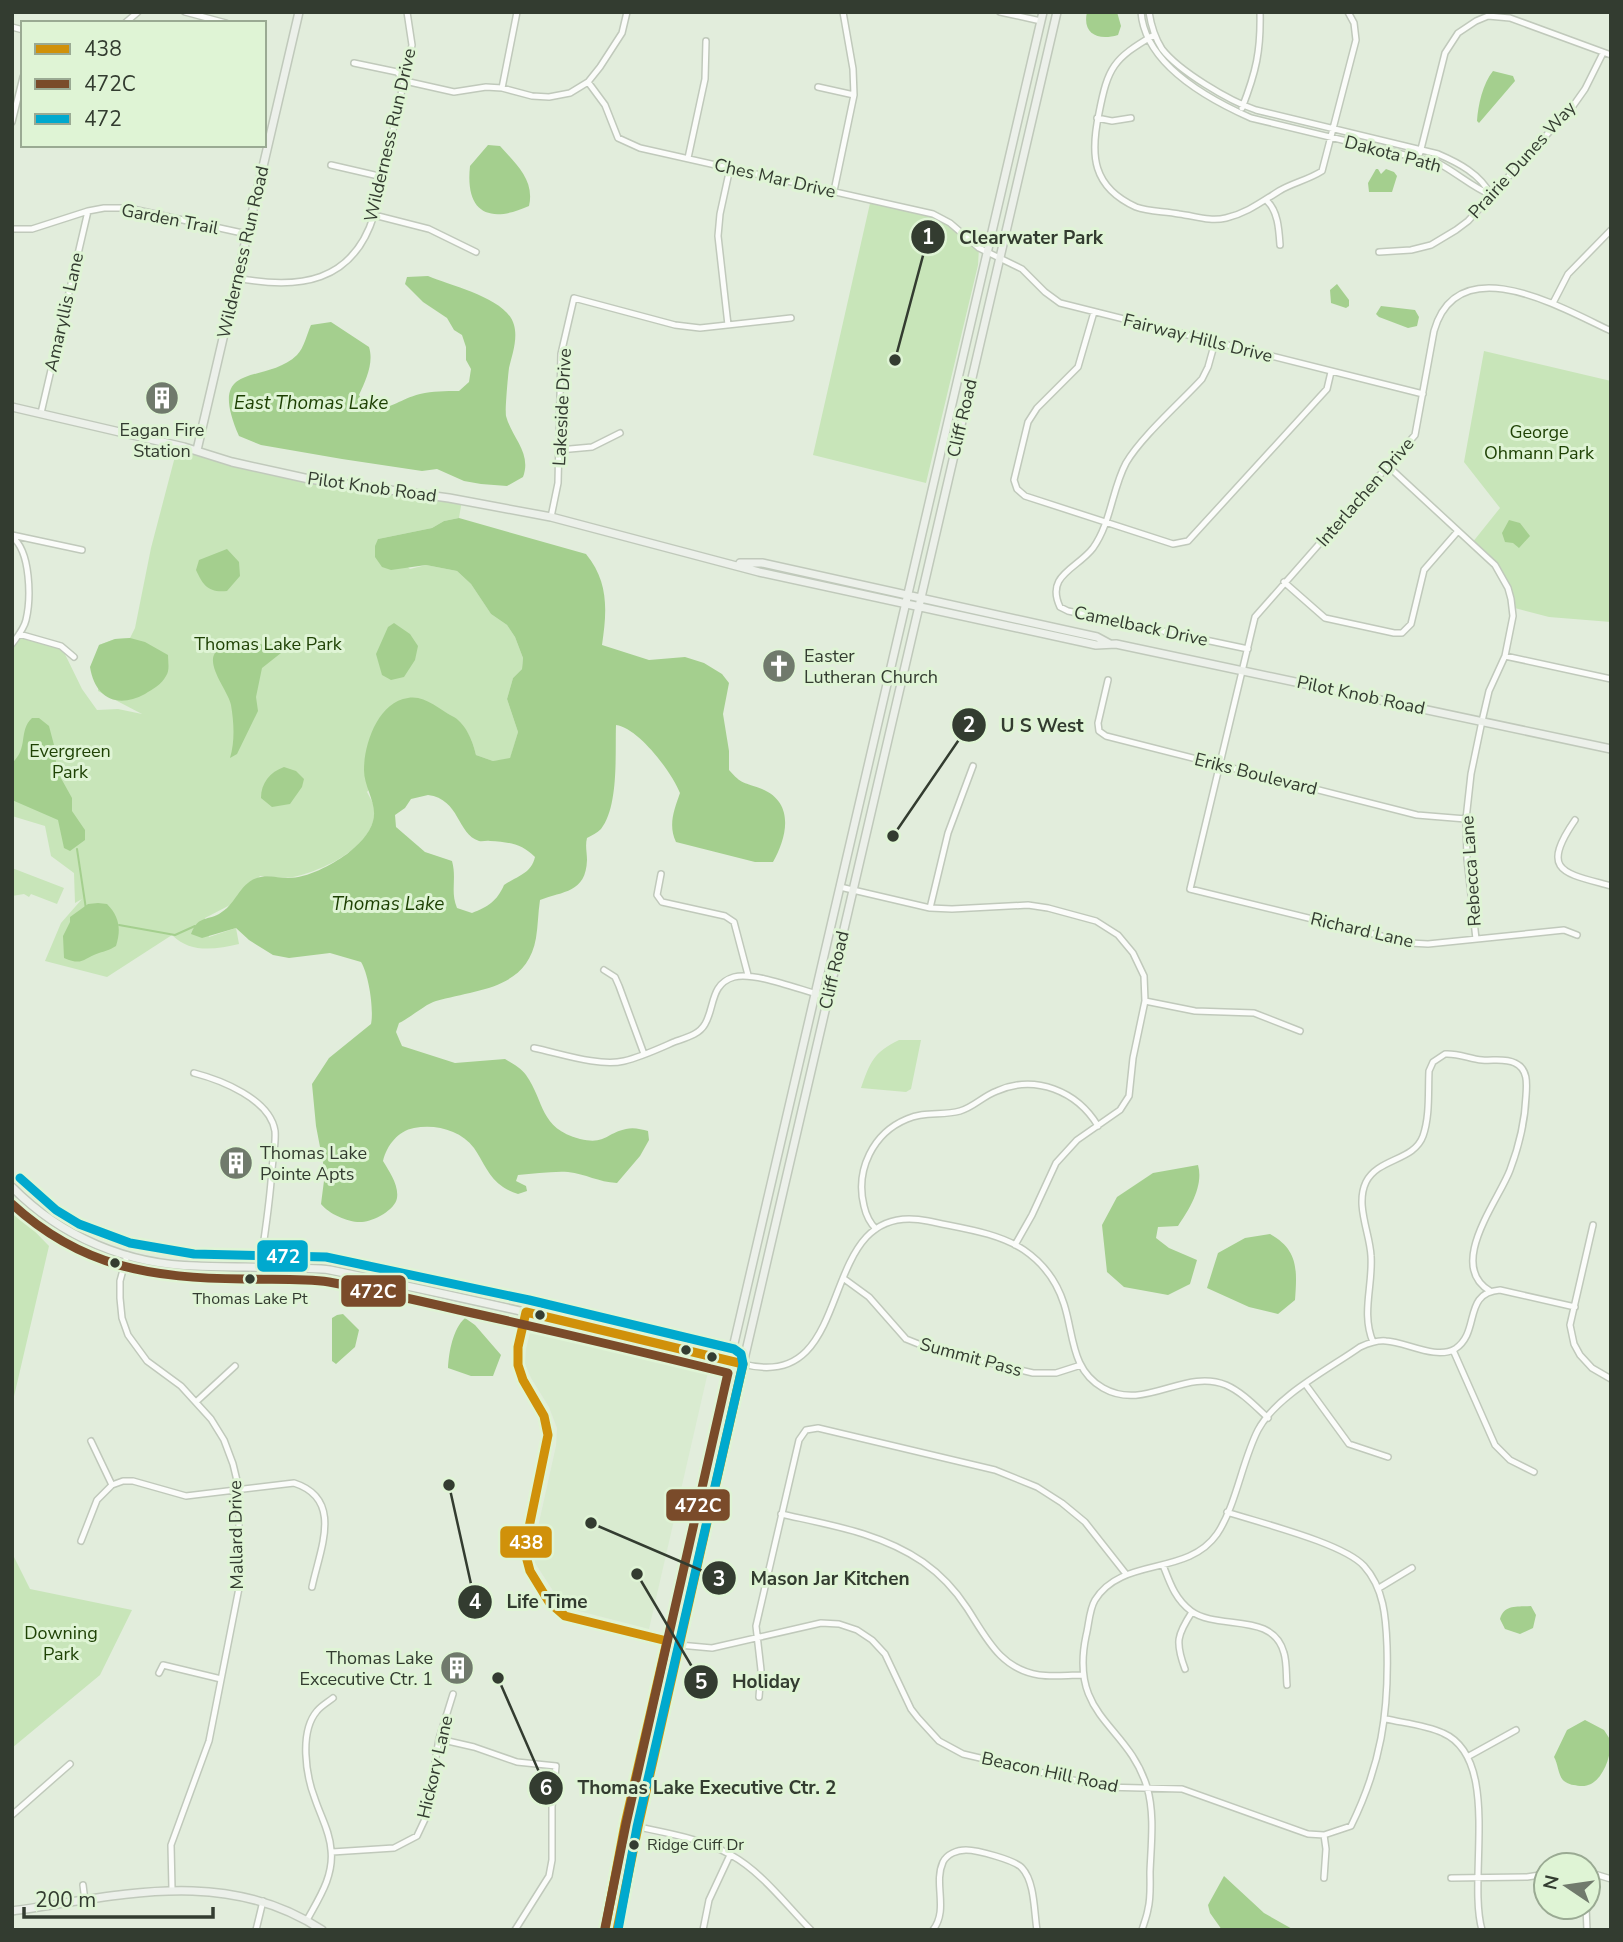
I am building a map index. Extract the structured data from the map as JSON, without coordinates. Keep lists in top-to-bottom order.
{
  "streets": {
    "main road": ["Wilderness Run Road", "Cliff Road", "Pilot Knob Road"],
    "street": [
      "Wilderness Run Drive",
      "Dakota Path",
      "Prairie Dunes Way",
      "Ches Mar Drive",
      "Garden Trail",
      "Amaryllis Lane",
      "Fairway Hills Drive",
      "Lakeside Drive",
      "Interlachen Drive",
      "Camelback Drive",
      "Eriks Boulevard",
      "Rebecca Lane",
      "Richard Lane",
      "Summit Pass",
      "Mallard Drive",
      "Hickory Lane",
      "Beacon Hill Road"
    ]
  },
  "crossings": [
    ["Wilderness Run Drive", "Wilderness Run Road"],
    ["Dakota Path", "Prairie Dunes Way"],
    ["Ches Mar Drive", "Fairway Hills Drive"],
    ["Ches Mar Drive", "Cliff Road"],
    ["Garden Trail", "Wilderness Run Road"],
    ["Garden Trail", "Amaryllis Lane"],
    ["Wilderness Run Road", "Pilot Knob Road"],
    ["Amaryllis Lane", "Pilot Knob Road"],
    ["Fairway Hills Drive", "Cliff Road"],
    ["Fairway Hills Drive", "Interlachen Drive"],
    ["Fairway Hills Drive", "Camelback Drive"],
    ["Lakeside Drive", "Pilot Knob Road"],
    ["Cliff Road", "Pilot Knob Road"],
    ["Cliff Road", "Beacon Hill Road"],
    ["Pilot Knob Road", "Interlachen Drive"],
    ["Pilot Knob Road", "Rebecca Lane"],
    ["Interlachen Drive", "Camelback Drive"],
    ["Interlachen Drive", "Eriks Boulevard"],
    ["Interlachen Drive", "Rebecca Lane"],
    ["Interlachen Drive", "Richard Lane"],
    ["Eriks Boulevard", "Rebecca Lane"],
    ["Rebecca Lane", "Richard Lane"]
  ],
  "water": ["East Thomas Lake", "Thomas Lake"],
  "parks": [
    "George Ohmann Park",
    "Thomas Lake Park",
    "Evergreen Park",
    "Downing Park"
  ],
  "places": {
    "other": [
      "Clearwater Park",
      "U S West",
      "Thomas Lake Pt",
      "Life Time",
      "Mason Jar Kitchen",
      "Holiday",
      "Thomas Lake Executive Ctr. 2",
      "Ridge Cliff Dr"
    ],
    "building": ["Eagan Fire Station", "Thomas Lake Pointe Apts", "Thomas Lake Excecutive Ctr. 1"],
    "church": ["Easter Lutheran Church"]
  },
  "lines": ["transit line 472", "transit line 472C", "transit line 438"],
  "legend": ["438", "472C", "472"],
  "scale_bar": "200 m",
  "north": "left"
}
